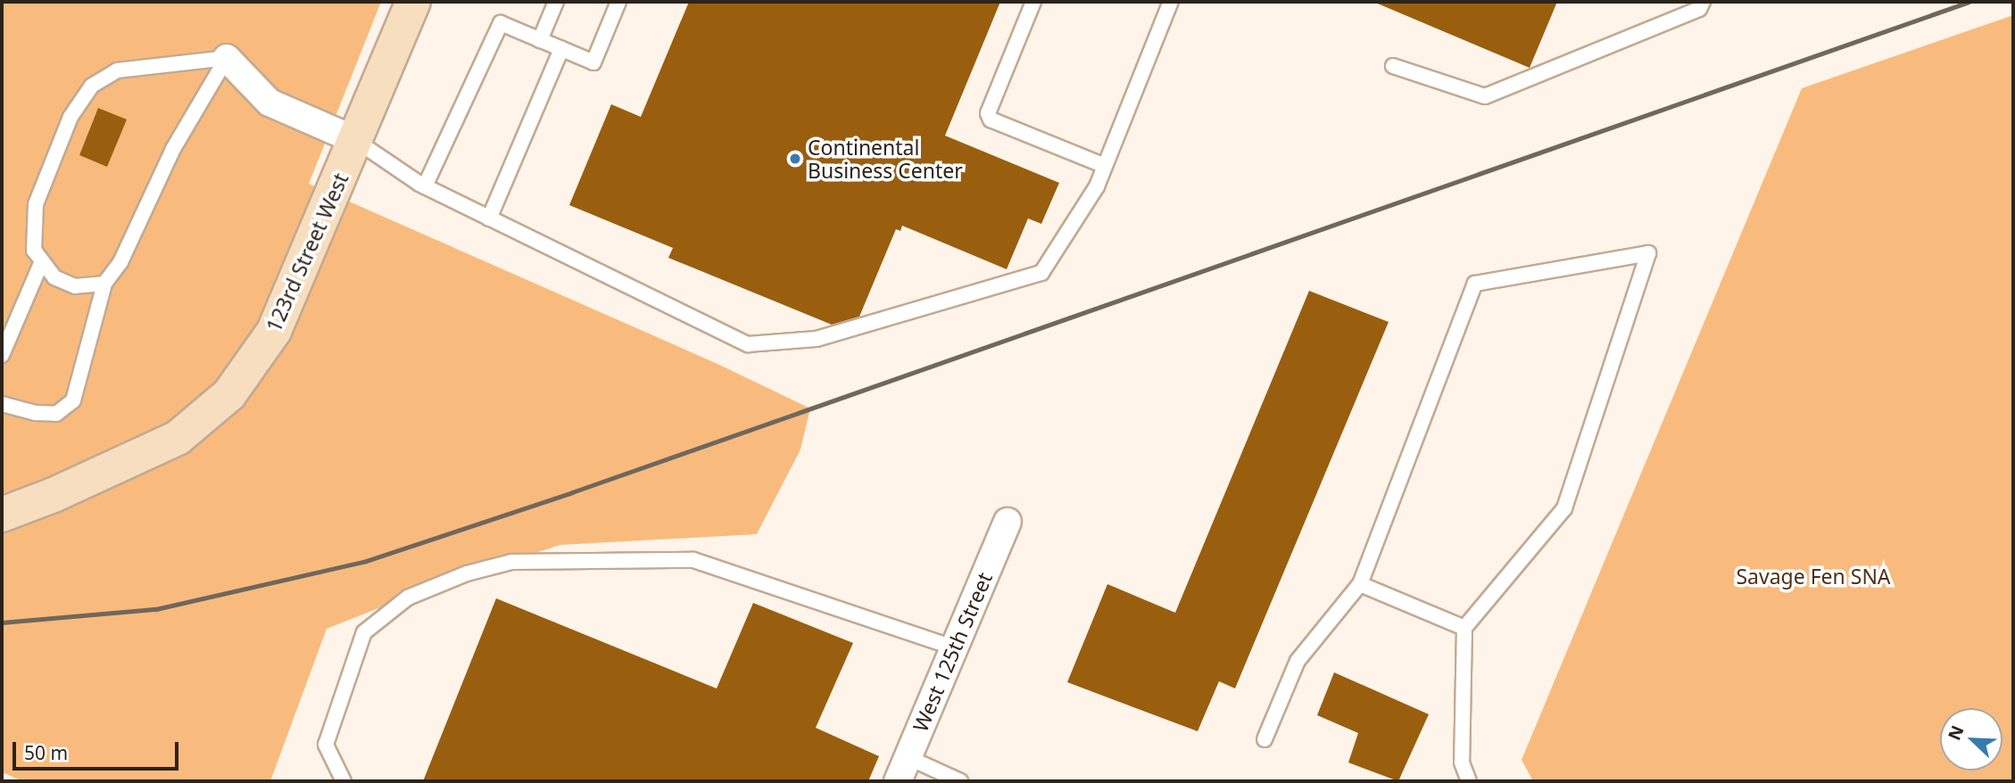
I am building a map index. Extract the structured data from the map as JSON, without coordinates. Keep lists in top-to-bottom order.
{
  "streets": {
    "street": ["123rd Street West", "West 125th Street"]
  },
  "parks": ["Savage Fen SNA"],
  "places": ["Continental Business Center"],
  "scale_bar": "50 m",
  "north": "top left"
}
